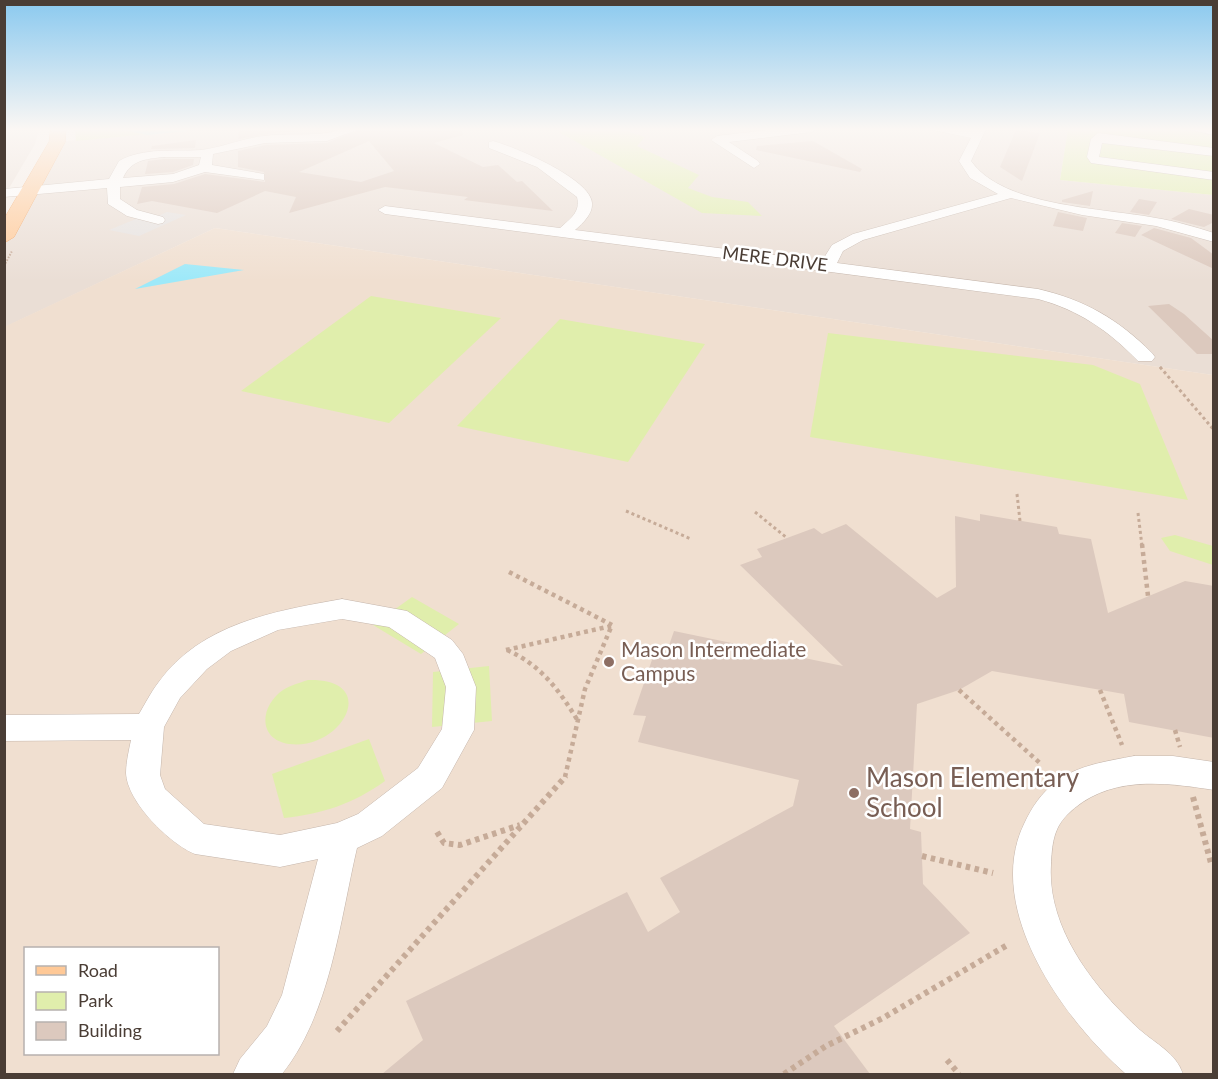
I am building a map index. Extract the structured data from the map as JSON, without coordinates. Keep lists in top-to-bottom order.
{
  "streets": {
    "street": ["MERE DRIVE"]
  },
  "places": ["Mason Intermediate Campus", "Mason Elementary School"],
  "legend": ["Road", "Park", "Building"]
}
